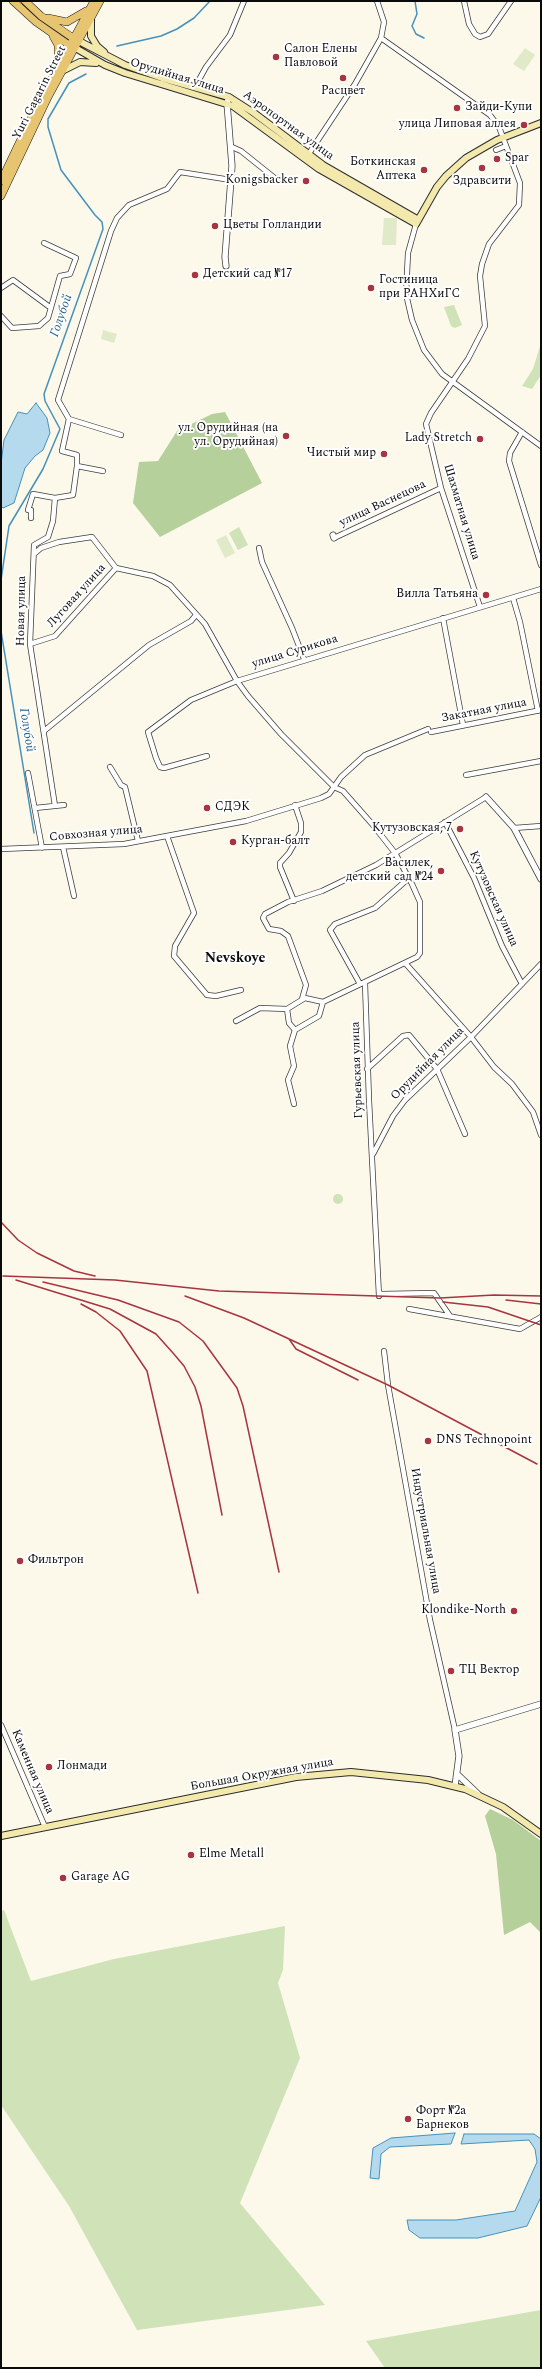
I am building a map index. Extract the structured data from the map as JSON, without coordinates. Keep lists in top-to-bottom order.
{
  "streets": {
    "main road": [
      "Орудийная улица",
      "Yuri Gagarin Street",
      "Аэропортная улица",
      "Большая Окружная улица"
    ],
    "street": [
      "улица Васнецова",
      "Шахматная улица",
      "Луговая улица",
      "Новая улица",
      "улица Сурикова",
      "Закатная улица",
      "Совхозная улица",
      "Кутузовская улица",
      "Гурьевская улица",
      "Индустриальная улица",
      "Каменная улица"
    ]
  },
  "crossings": [
    ["Орудийная улица", "Yuri Gagarin Street"],
    ["Орудийная улица", "Аэропортная улица"],
    ["Орудийная улица", "Кутузовская улица"],
    ["Орудийная улица", "Гурьевская улица"],
    ["улица Васнецова", "Шахматная улица"],
    ["Шахматная улица", "улица Сурикова"],
    ["Луговая улица", "Новая улица"],
    ["Закатная улица", "Совхозная улица"],
    ["Индустриальная улица", "Большая Окружная улица"],
    ["Каменная улица", "Большая Окружная улица"]
  ],
  "districts": ["Nevskoye"],
  "water": ["Голубой"],
  "places": [
    "Салон Елены Павловой",
    "Расцвет",
    "Зайди-Купи",
    "улица Липовая аллея",
    "Spar",
    "Здравсити",
    "Боткинская Аптека",
    "Konigsbacker",
    "Цветы Голландии",
    "Детский сад №17",
    "Гостиница при РАНХиГС",
    "ул. Орудийная (на ул. Орудийная)",
    "Lady Stretch",
    "Чистый мир",
    "Вилла Татьяна",
    "СДЭК",
    "Кутузовская, 7",
    "Курган-балт",
    "Василек, детский сад №24",
    "DNS Technopoint",
    "Фильтрон",
    "Klondike-North",
    "ТЦ Вектор",
    "Лонмади",
    "Elme Metall",
    "Garage AG",
    "Форт №2а Барнеков"
  ]
}
